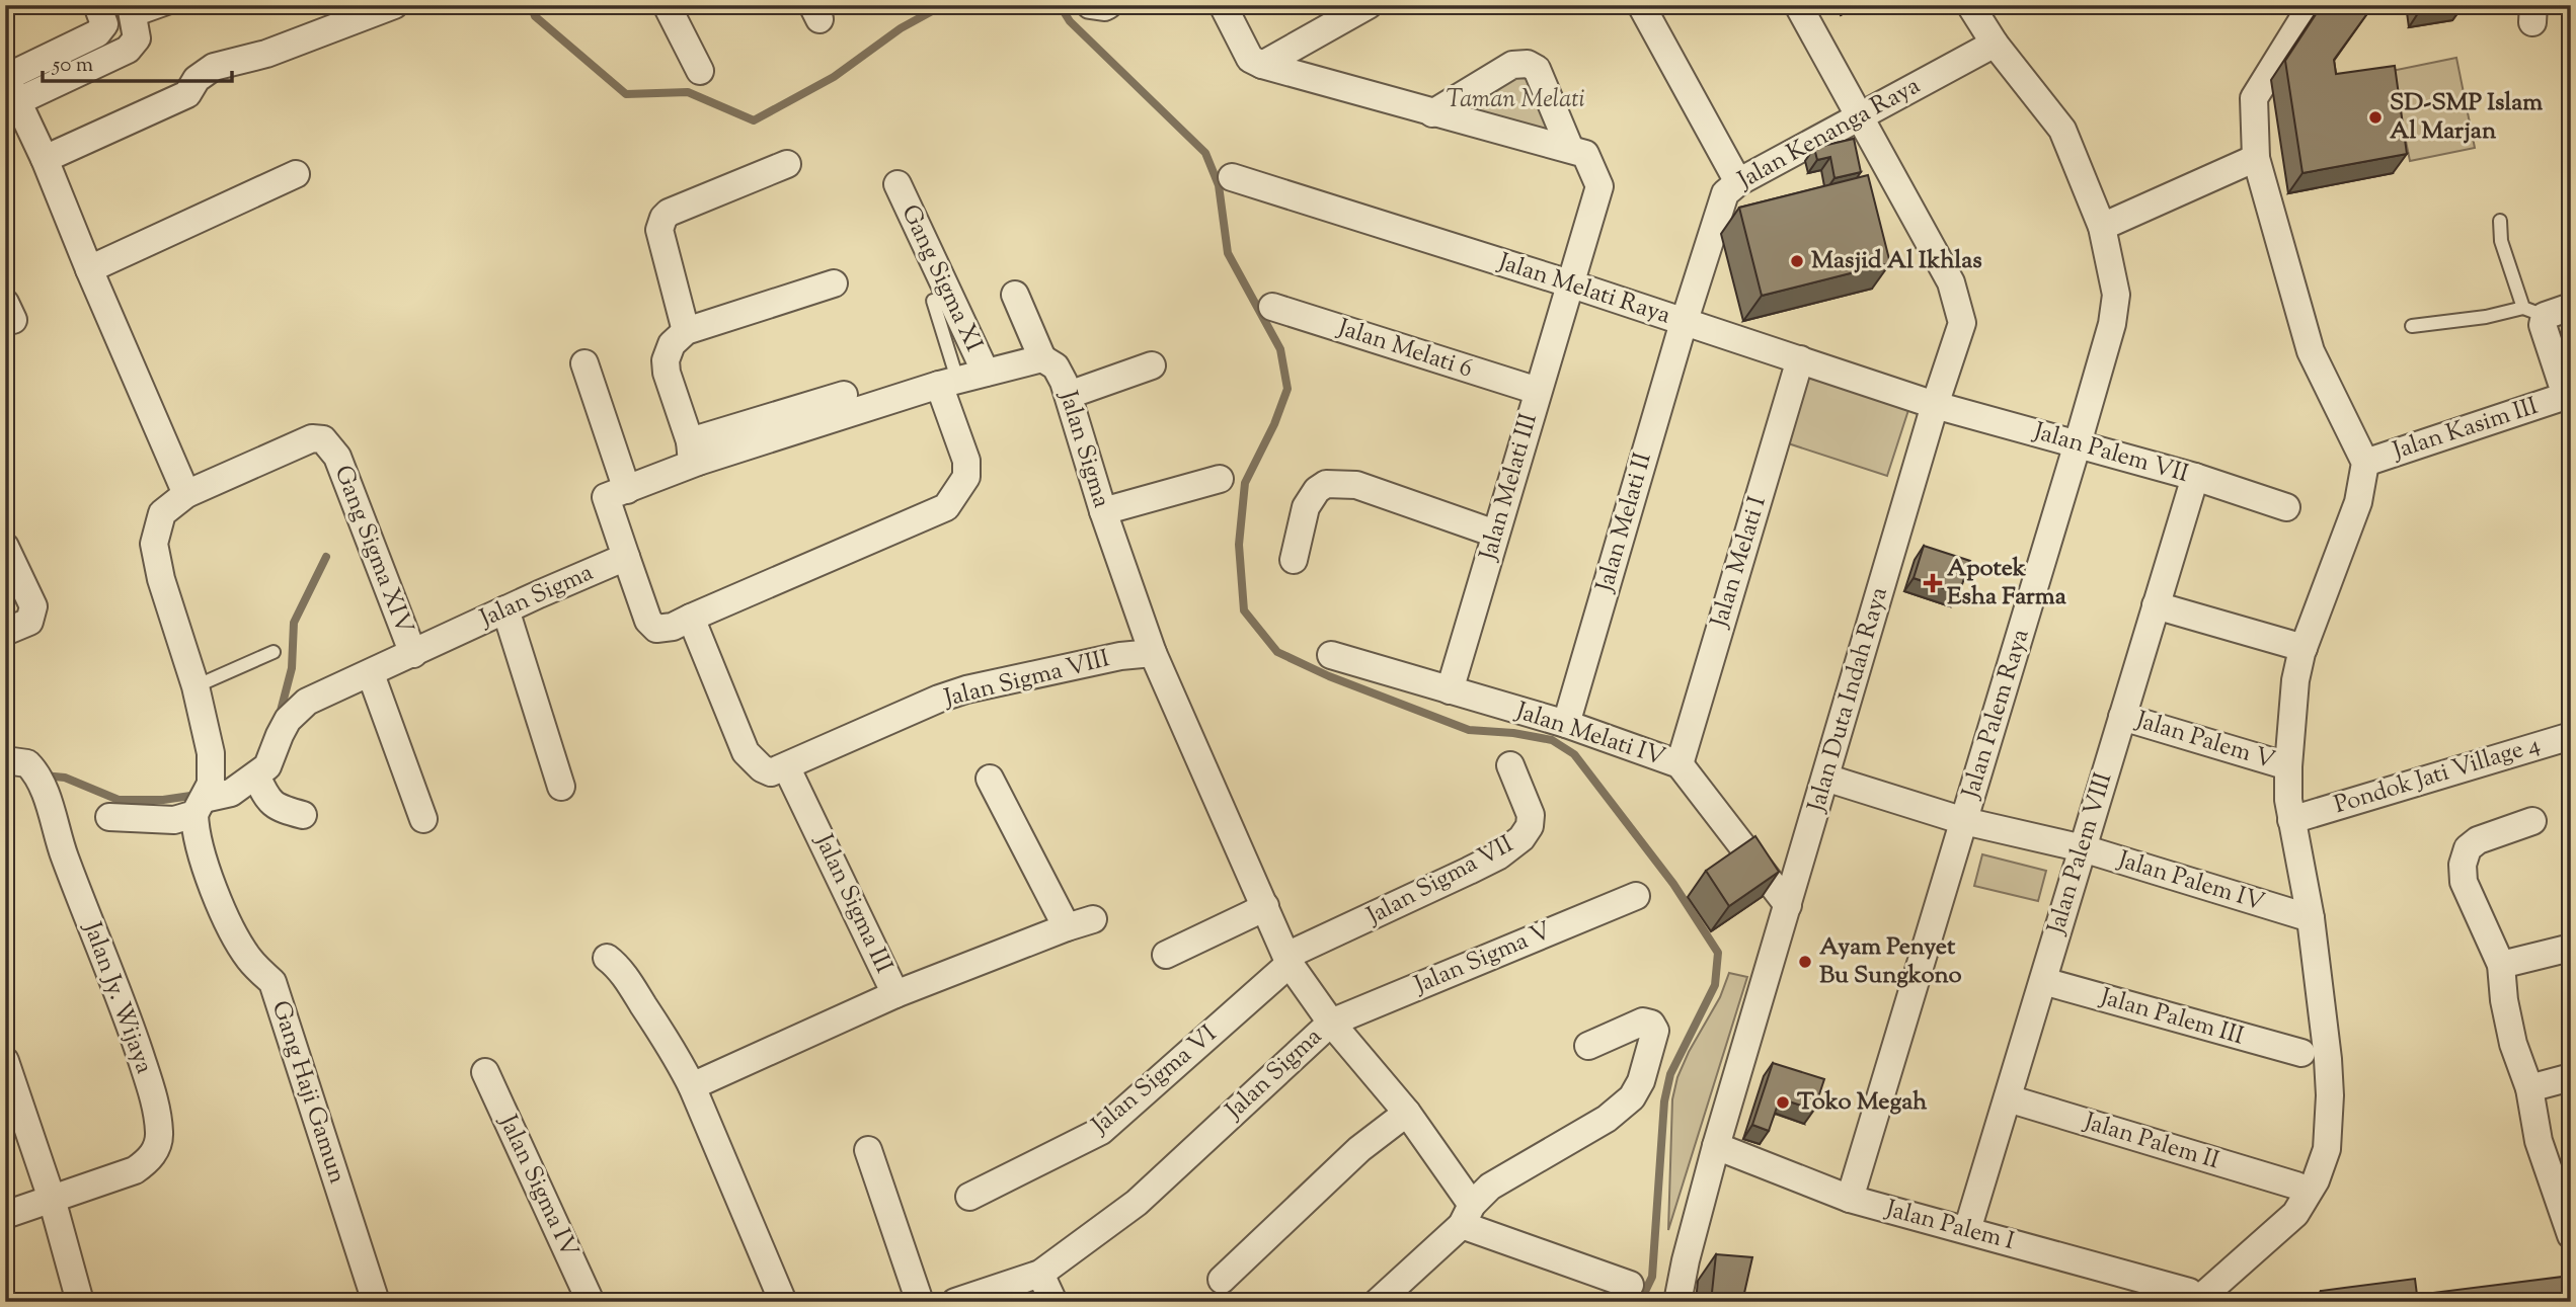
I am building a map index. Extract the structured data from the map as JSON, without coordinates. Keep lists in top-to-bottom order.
{
  "streets": {
    "street": [
      "Jalan Kenanga Raya",
      "Gang Sigma XI",
      "Jalan Melati Raya",
      "Jalan Melati 6",
      "Jalan Kasim III",
      "Jalan Sigma",
      "Jalan Palem VII",
      "Jalan Melati III",
      "Jalan Melati II",
      "Gang Sigma XIV",
      "Jalan Melati I",
      "Jalan Sigma VIII",
      "Jalan Duta Indah Raya",
      "Jalan Palem Raya",
      "Jalan Melati IV",
      "Jalan Palem V",
      "Pondok Jati Village 4",
      "Jalan Palem VIII",
      "Jalan Sigma VII",
      "Jalan Palem IV",
      "Jalan Sigma III",
      "Jalan Sigma V",
      "Jalan Jy. Wijaya",
      "Jalan Palem III",
      "Jalan Sigma VI",
      "Gang Haji Gamun",
      "Jalan Palem II",
      "Jalan Sigma IV",
      "Jalan Palem I"
    ]
  },
  "crossings": [
    ["Jalan Kenanga Raya", "Jalan Melati Raya"],
    ["Jalan Kenanga Raya", "Jalan Melati II"],
    ["Jalan Kenanga Raya", "Jalan Duta Indah Raya"],
    ["Jalan Kenanga Raya", "Jalan Palem Raya"],
    ["Jalan Melati Raya", "Jalan Palem VII"],
    ["Jalan Melati Raya", "Jalan Melati III"],
    ["Jalan Melati Raya", "Jalan Melati II"],
    ["Jalan Melati Raya", "Jalan Melati I"],
    ["Jalan Melati Raya", "Jalan Duta Indah Raya"],
    ["Jalan Melati 6", "Jalan Melati III"],
    ["Jalan Sigma", "Gang Sigma XIV"],
    ["Jalan Sigma", "Jalan Sigma VIII"],
    ["Jalan Sigma", "Jalan Sigma VII"],
    ["Jalan Sigma", "Jalan Sigma V"],
    ["Jalan Sigma", "Jalan Sigma VI"],
    ["Jalan Sigma", "Gang Haji Gamun"],
    ["Jalan Palem VII", "Jalan Duta Indah Raya"],
    ["Jalan Palem VII", "Jalan Palem Raya"],
    ["Jalan Palem VII", "Jalan Palem VIII"],
    ["Jalan Melati III", "Jalan Melati IV"],
    ["Jalan Melati II", "Jalan Melati IV"],
    ["Jalan Melati I", "Jalan Melati IV"],
    ["Jalan Sigma VIII", "Jalan Sigma III"],
    ["Jalan Duta Indah Raya", "Jalan Melati IV"],
    ["Jalan Duta Indah Raya", "Jalan Palem IV"],
    ["Jalan Duta Indah Raya", "Jalan Palem I"],
    ["Jalan Palem Raya", "Jalan Palem IV"],
    ["Jalan Palem Raya", "Jalan Palem I"],
    ["Jalan Palem V", "Jalan Palem VIII"],
    ["Jalan Palem VIII", "Jalan Palem IV"],
    ["Jalan Palem VIII", "Jalan Palem III"],
    ["Jalan Palem VIII", "Jalan Palem II"],
    ["Jalan Palem VIII", "Jalan Palem I"],
    ["Jalan Sigma VII", "Jalan Sigma VI"]
  ],
  "parks": ["Taman Melati"],
  "places": {
    "other": [
      "SD-SMP Islam Al Marjan",
      "Masjid Al Ikhlas",
      "Ayam Penyet Bu Sungkono",
      "Toko Megah"
    ],
    "health": ["Apotek Esha Farma"]
  },
  "scale_bar": "50 m"
}
